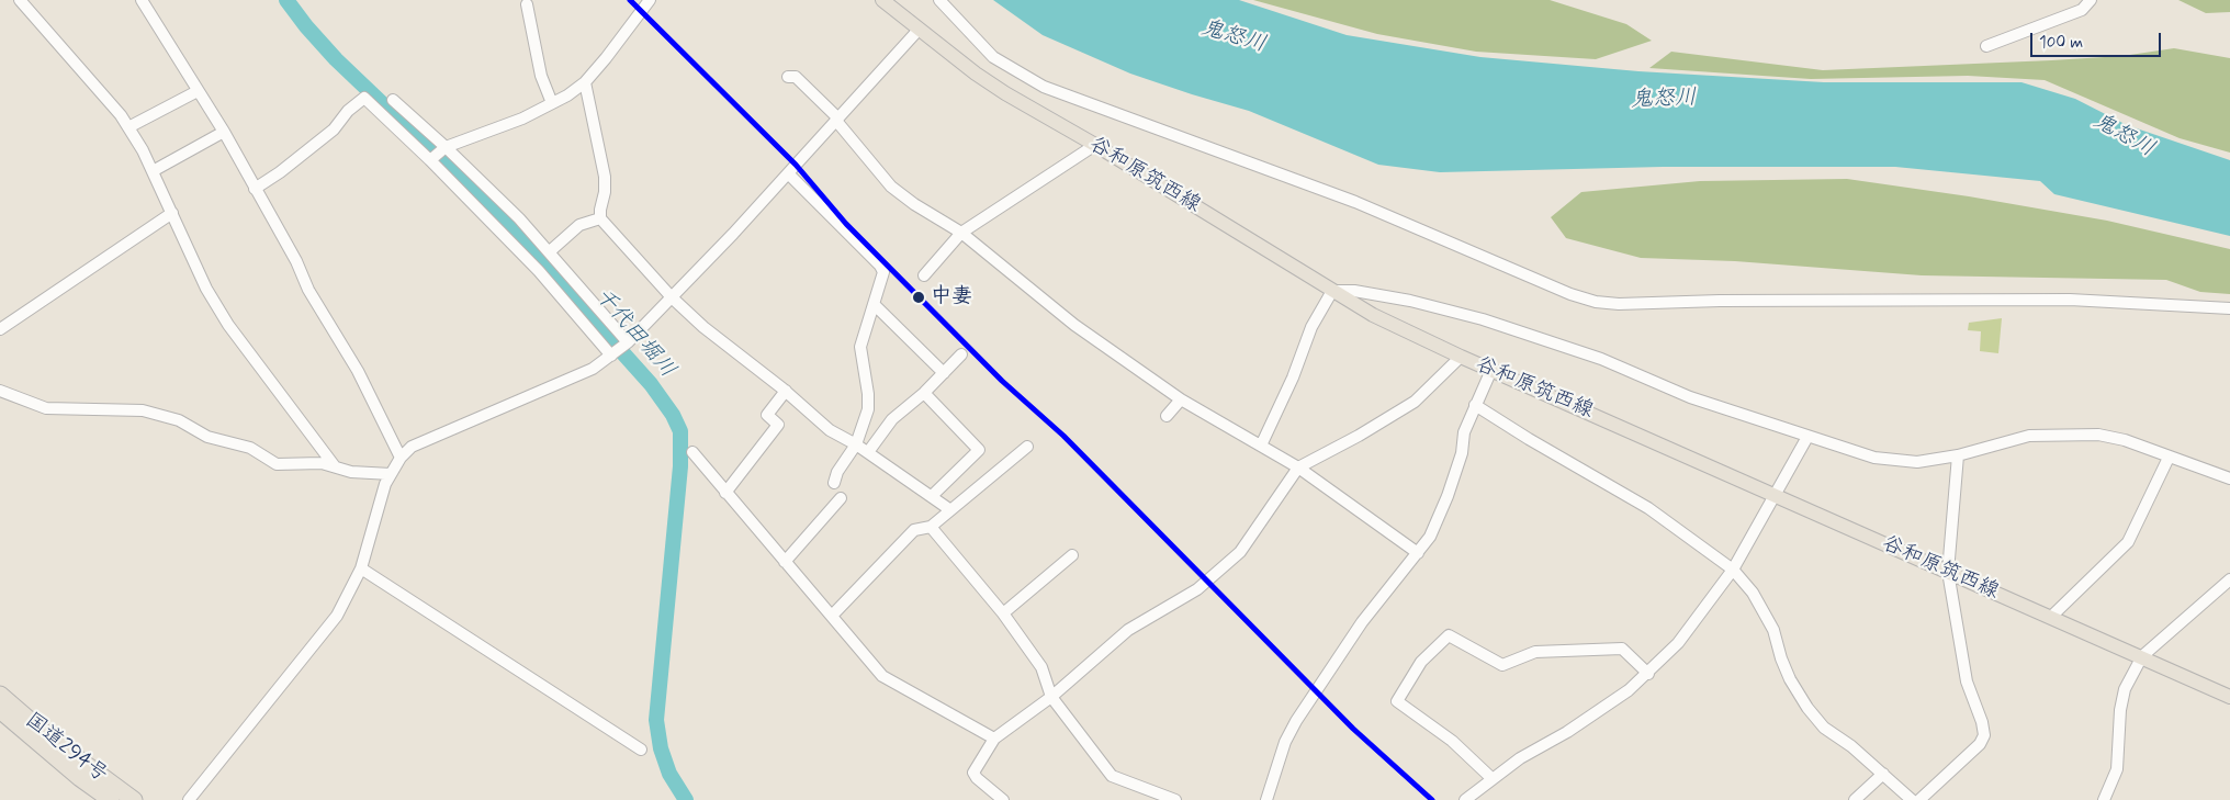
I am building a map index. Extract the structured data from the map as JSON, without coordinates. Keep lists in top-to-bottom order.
{
  "streets": {
    "highway": ["国道294号"],
    "main road": ["谷和原筑西線"]
  },
  "water": ["鬼怒川", "千代田堀川"],
  "places": ["中妻"],
  "scale_bar": "100 m"
}
